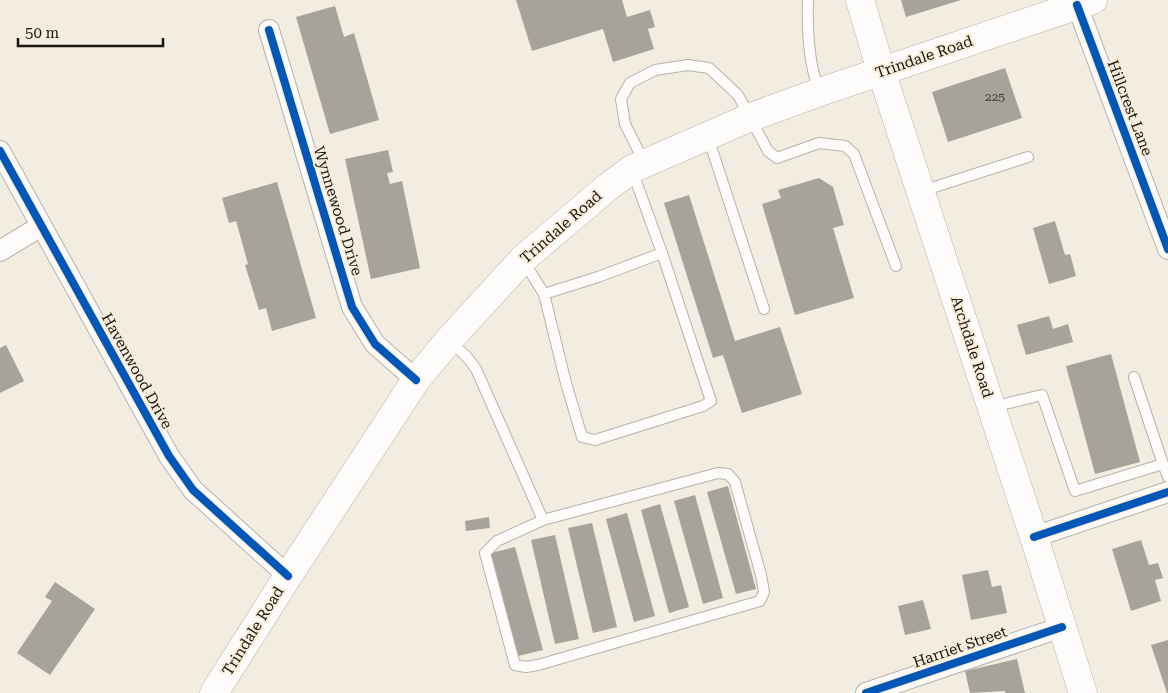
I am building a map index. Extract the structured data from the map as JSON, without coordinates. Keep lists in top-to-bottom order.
{
  "streets": {
    "main road": ["Trindale Road", "Archdale Road"],
    "street": [
      "Hillcrest Lane",
      "Wynnewood Drive",
      "Havenwood Drive",
      "Harriet Street"
    ]
  },
  "crossings": [
    ["Trindale Road", "Hillcrest Lane"],
    ["Trindale Road", "Wynnewood Drive"],
    ["Trindale Road", "Archdale Road"],
    ["Trindale Road", "Havenwood Drive"],
    ["Archdale Road", "Harriet Street"]
  ],
  "house_numbers": ["225"],
  "scale_bar": "50 m"
}
